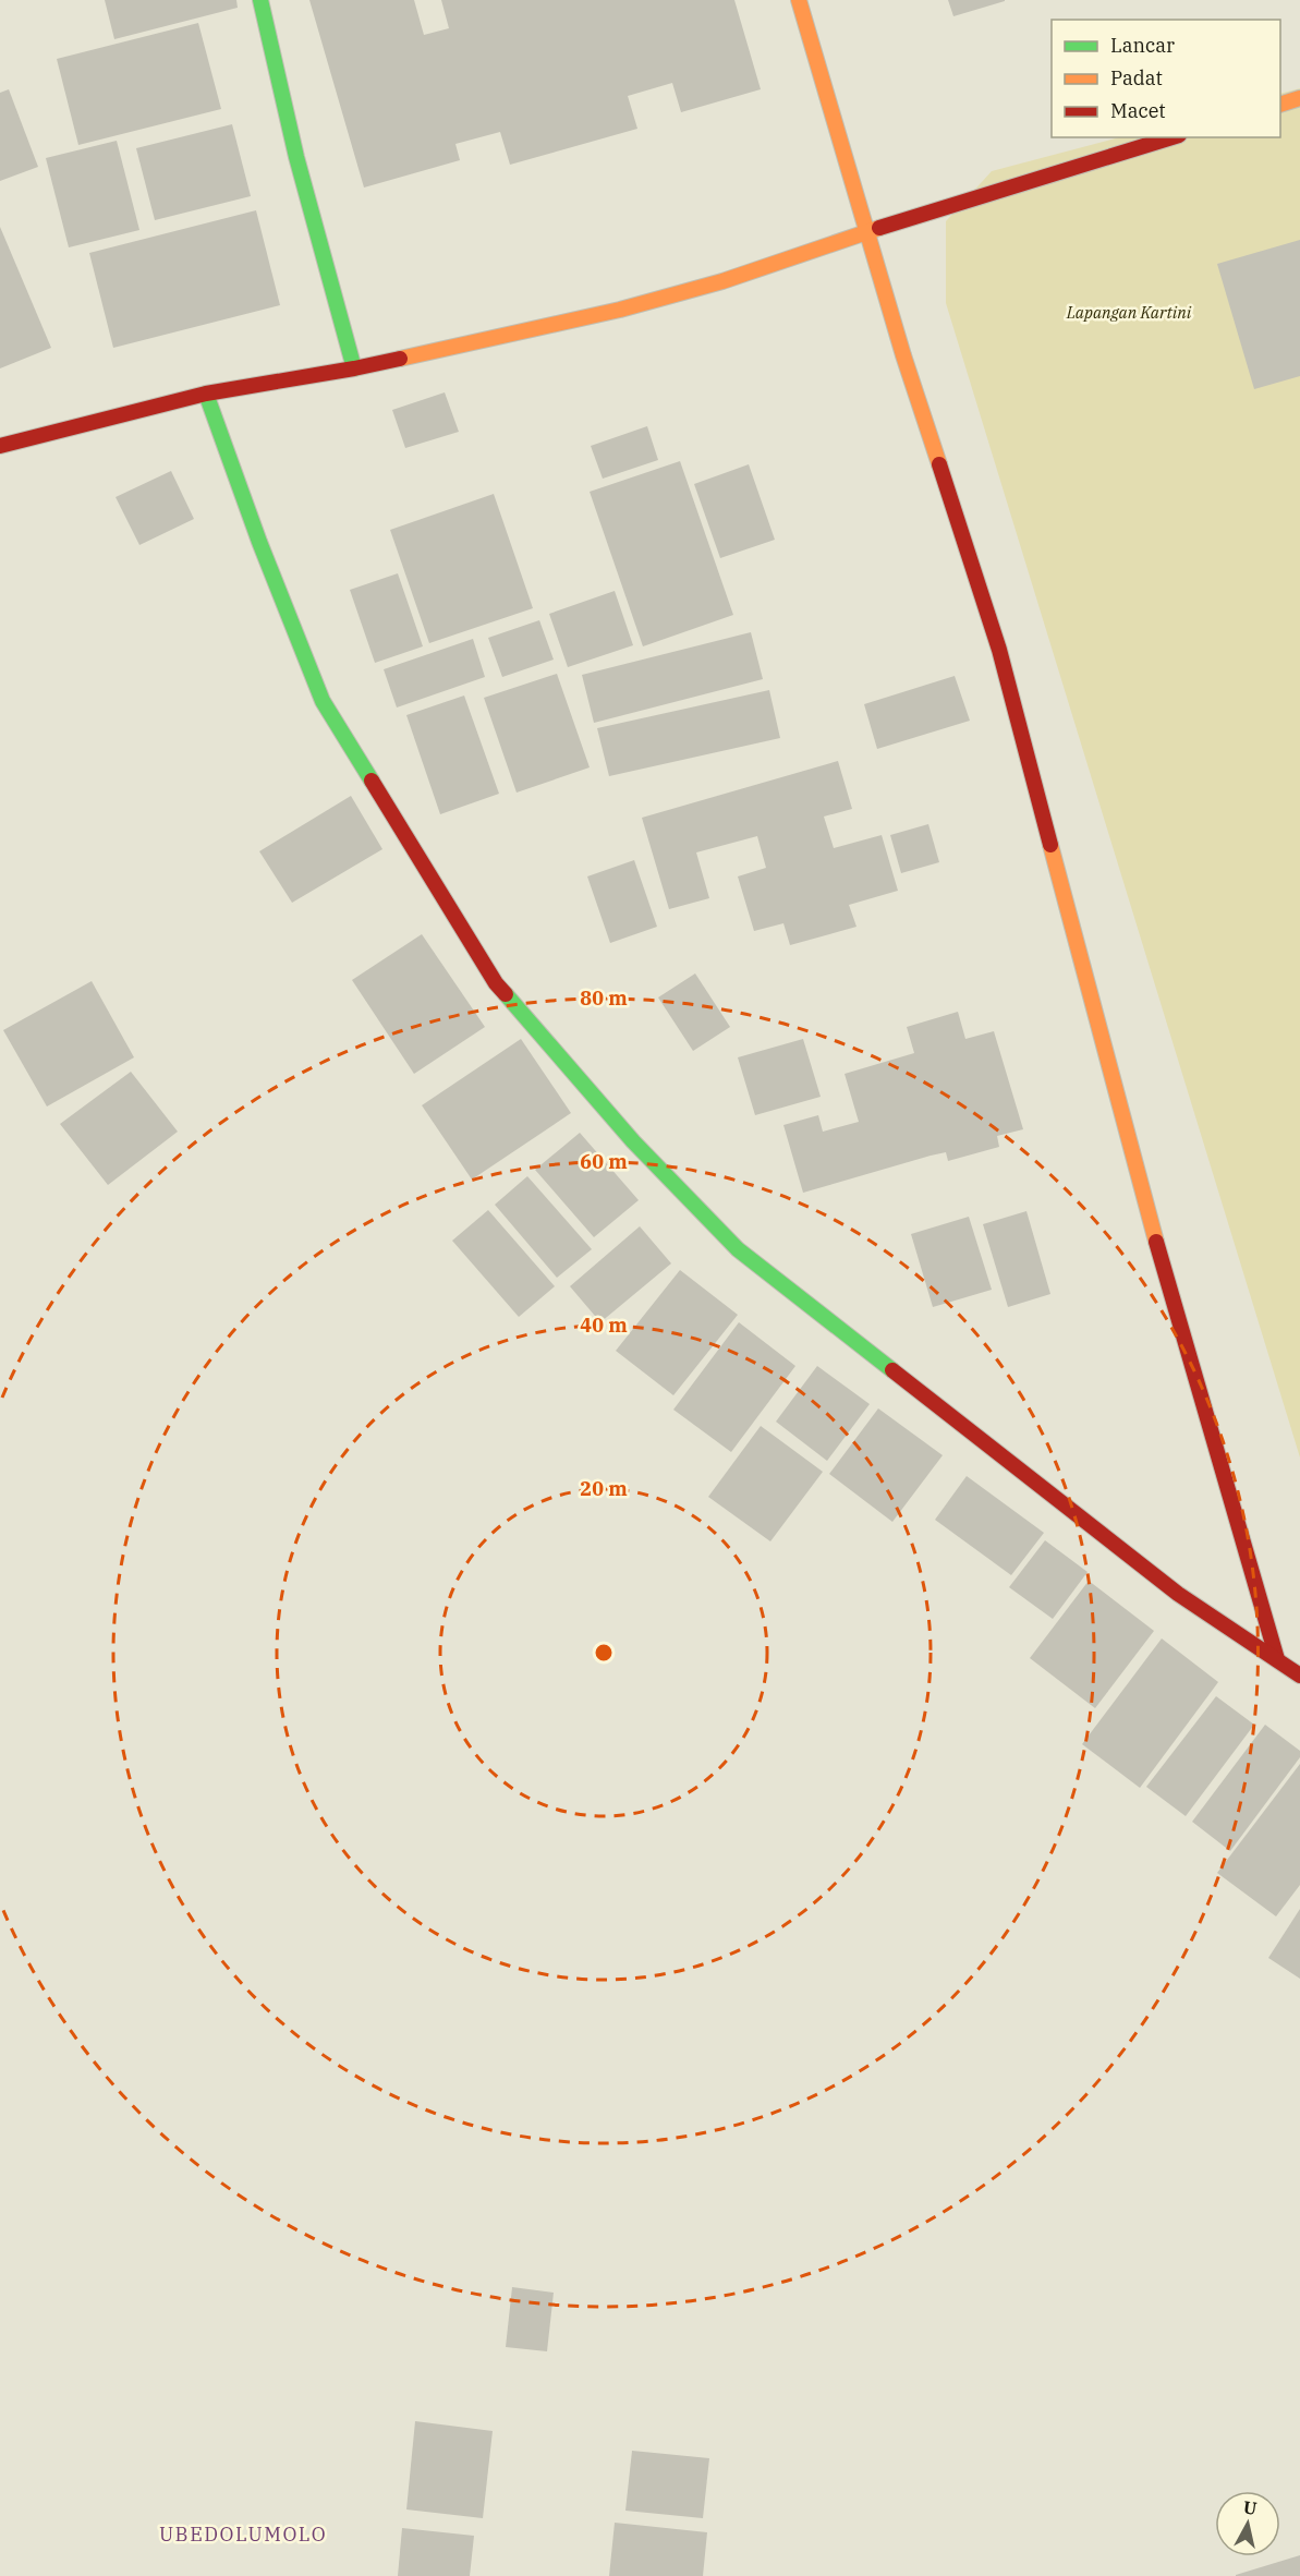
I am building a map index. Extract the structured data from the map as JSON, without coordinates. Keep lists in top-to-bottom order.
{
  "districts": ["UBEDOLUMOLO"],
  "parks": ["Lapangan Kartini"],
  "legend": ["Lancar", "Padat", "Macet"],
  "north": "top",
  "rings": [
    "80 m",
    "60 m",
    "40 m",
    "20 m"
  ]
}
